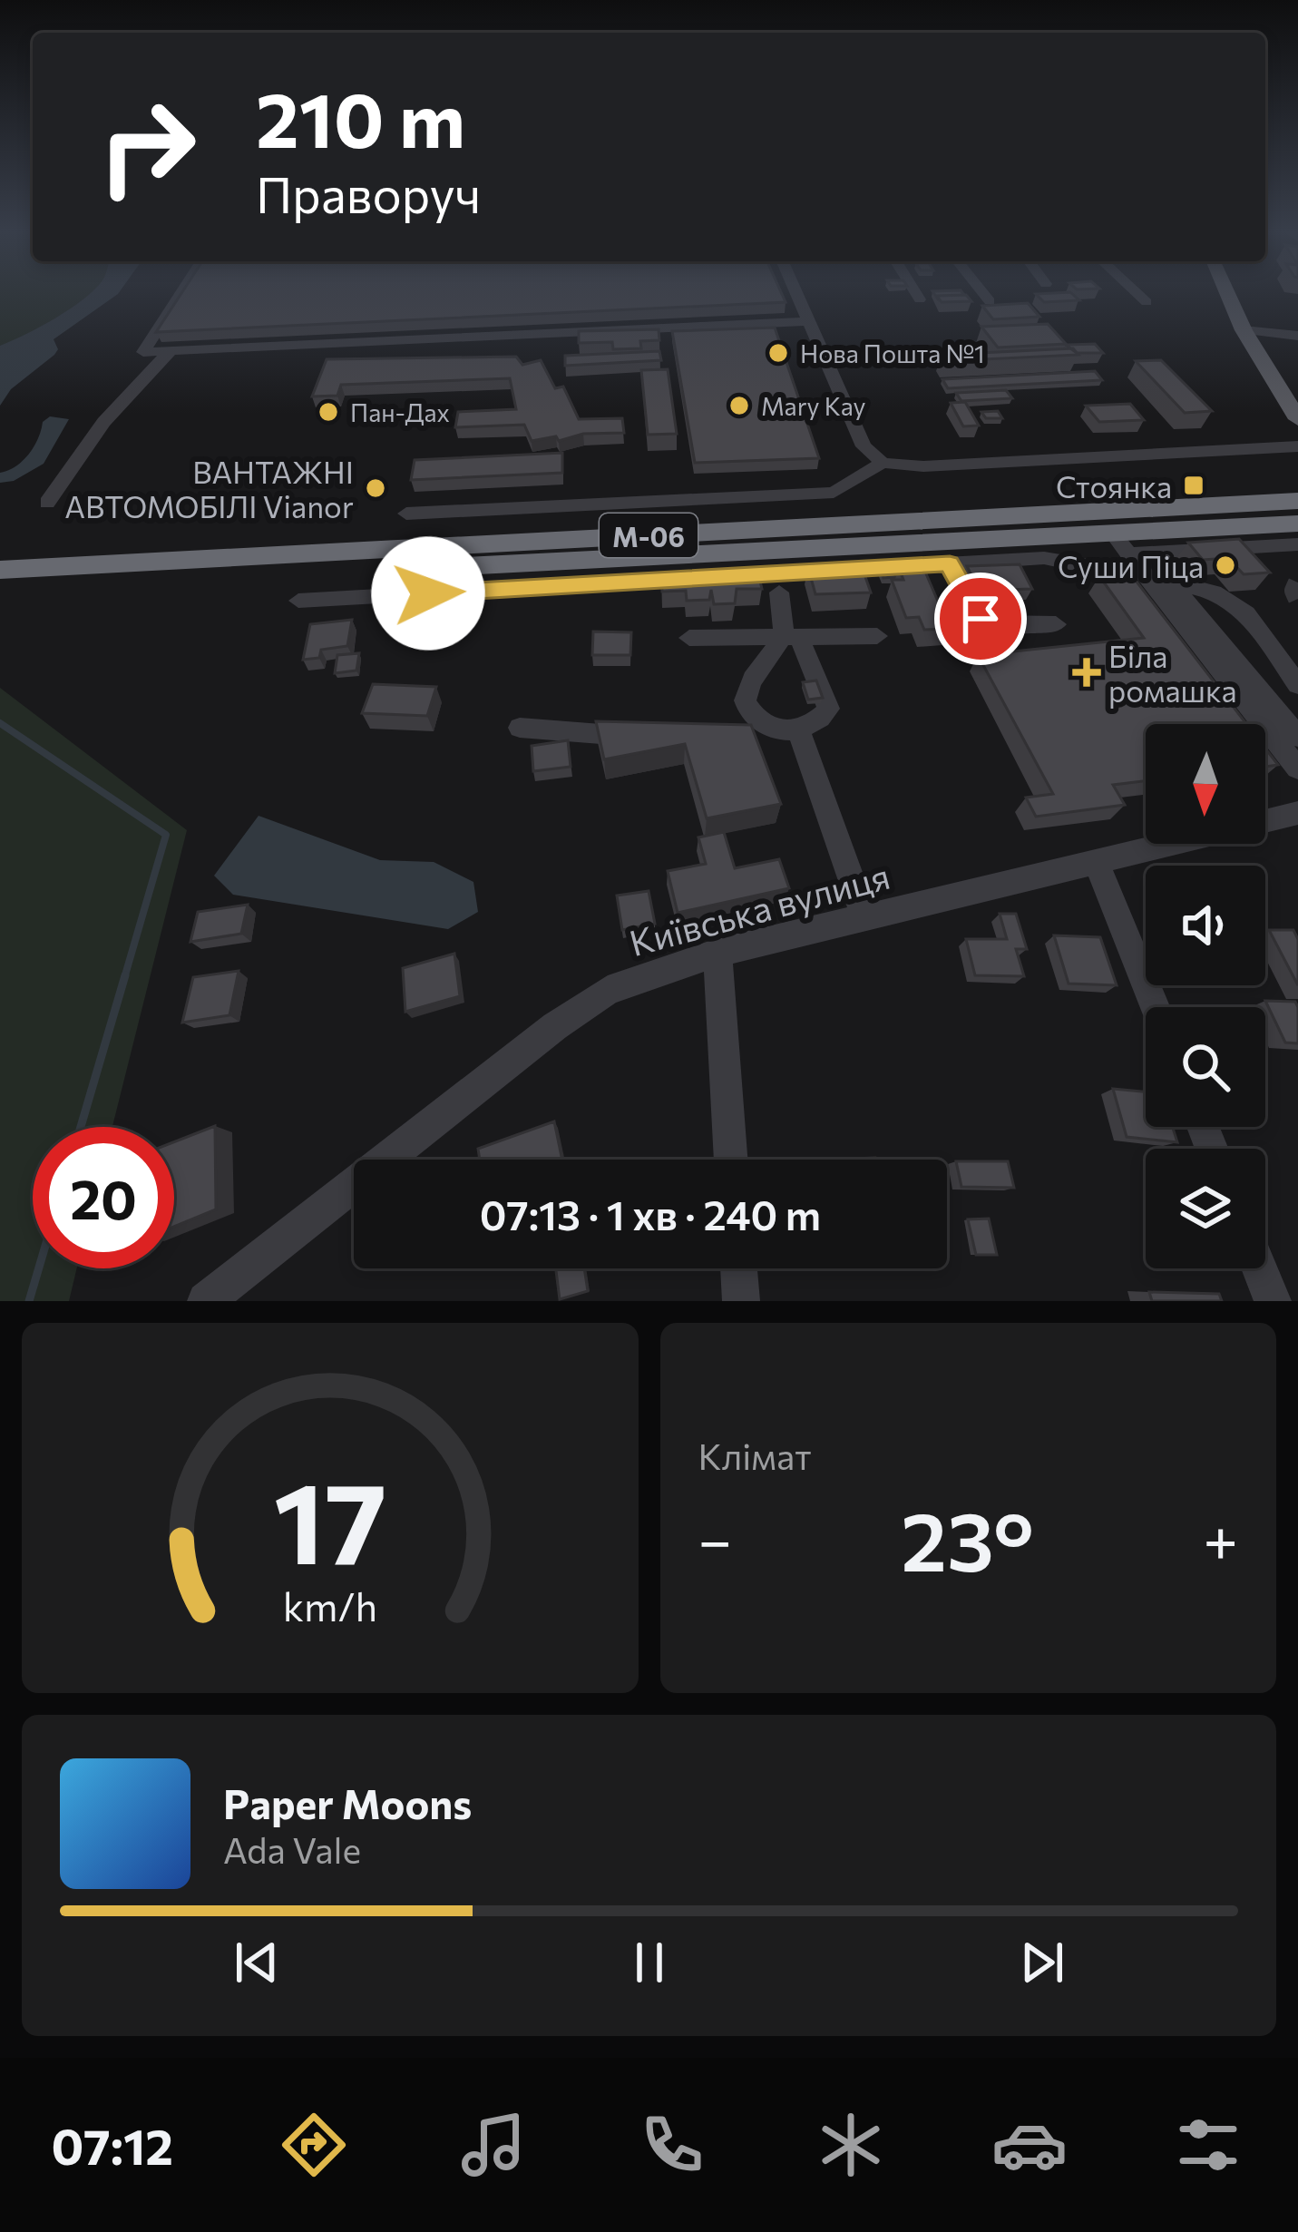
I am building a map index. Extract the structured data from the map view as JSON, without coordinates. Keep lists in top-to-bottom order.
{
  "streets": {
    "highway": ["М-06"],
    "street": ["Київська вулиця"]
  },
  "places": {
    "other": [
      "Нова Пошта №1",
      "Mary Kay",
      "Пан-Дах",
      "ВАНТАЖНІ АВТОМОБІЛІ Vianor",
      "Суши Піца"
    ],
    "transit": ["Стоянка"],
    "health": ["Біла ромашка"]
  },
  "north": "bottom",
  "page": {
    "turn": ["210 m", "Праворуч"],
    "limit": "20",
    "trip": "07:13 · 1 хв · 240 m",
    "tile": "Клімат",
    "heat": ["−", "23°", "+"],
    "song": ["Paper Moons", "Ada Vale"],
    "tabs": "07:12",
    "gauge": ["17", "km/h"]
  }
}
